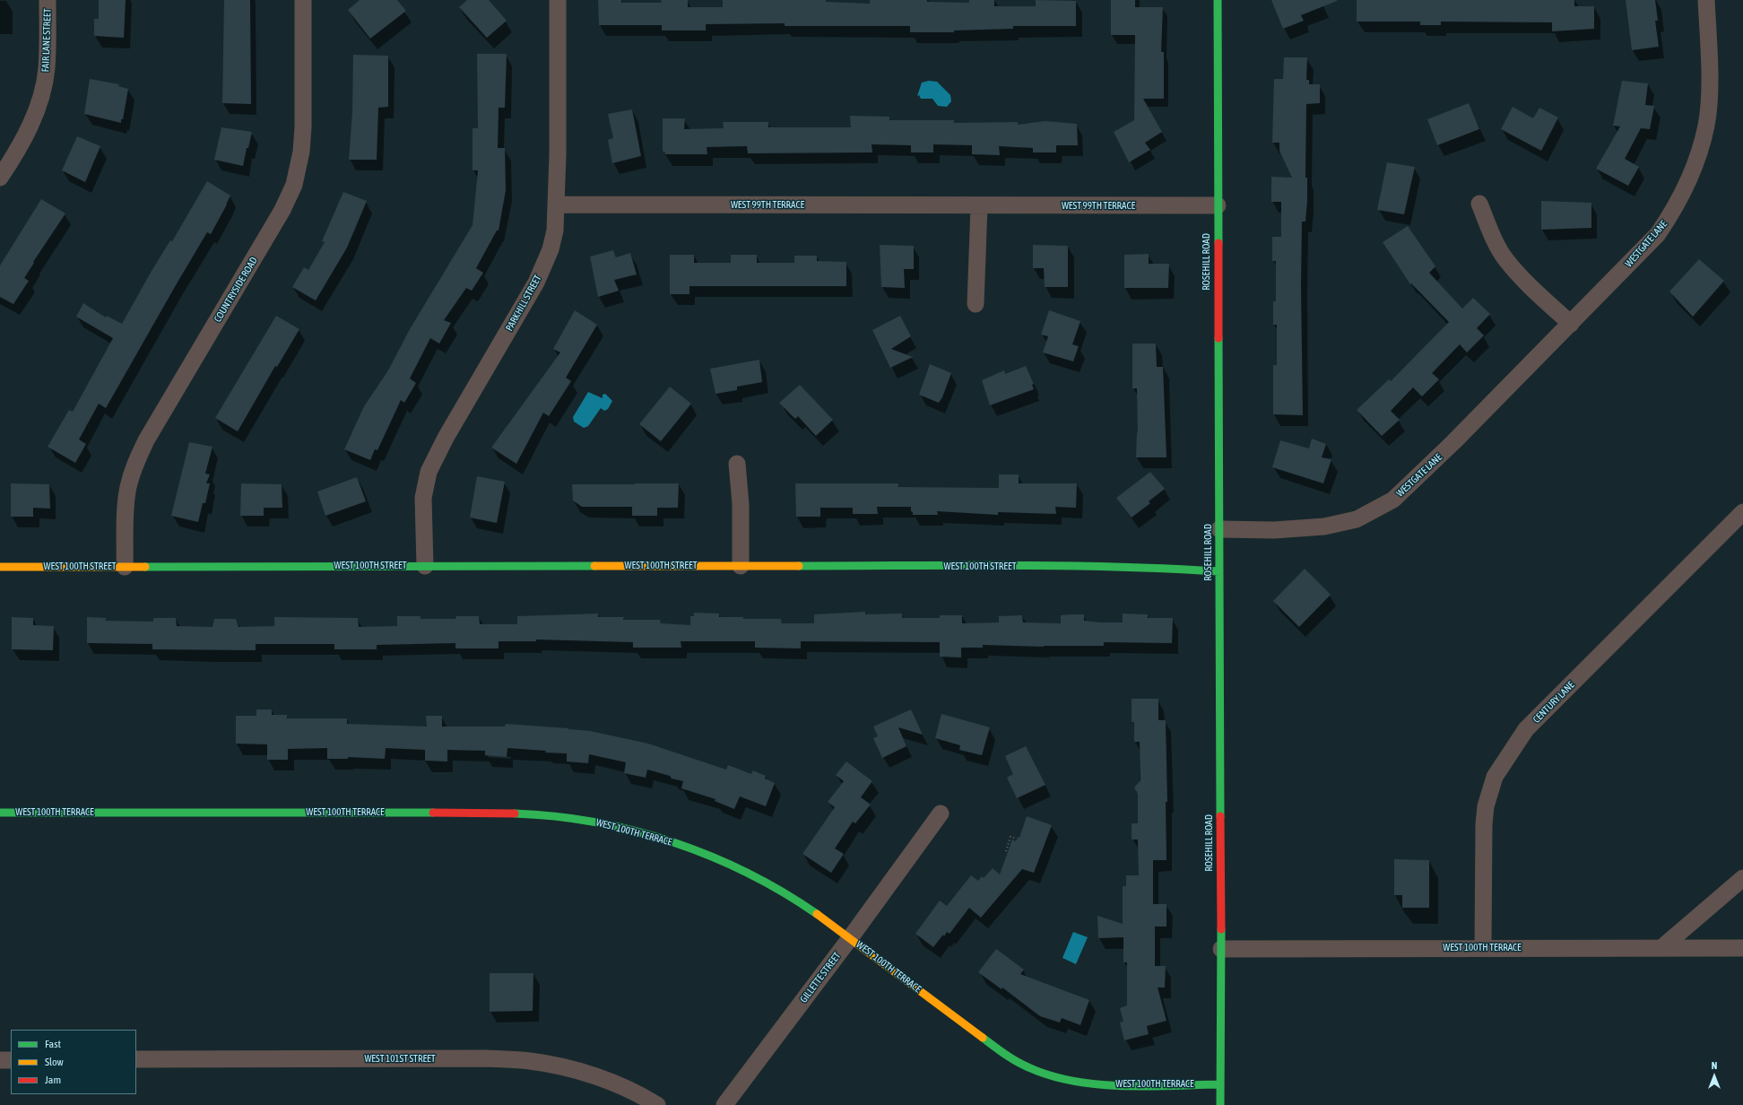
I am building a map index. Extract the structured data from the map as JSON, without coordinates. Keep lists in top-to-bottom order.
{
  "streets": {
    "street": [
      "FAIR LANE STREET",
      "WEST 99TH TERRACE",
      "WESTGATE LANE",
      "ROSEHILL ROAD",
      "COUNTRYSIDE ROAD",
      "PARKHILL STREET",
      "WEST 100TH STREET",
      "CENTURY LANE",
      "WEST 100TH TERRACE",
      "GILLETTE STREET",
      "WEST 101ST STREET"
    ]
  },
  "crossings": [
    ["WEST 99TH TERRACE", "ROSEHILL ROAD"],
    ["WEST 99TH TERRACE", "PARKHILL STREET"],
    ["WESTGATE LANE", "ROSEHILL ROAD"],
    ["ROSEHILL ROAD", "WEST 100TH STREET"],
    ["ROSEHILL ROAD", "WEST 100TH TERRACE"],
    ["COUNTRYSIDE ROAD", "WEST 100TH STREET"],
    ["PARKHILL STREET", "WEST 100TH STREET"],
    ["CENTURY LANE", "WEST 100TH TERRACE"],
    ["WEST 100TH TERRACE", "GILLETTE STREET"]
  ],
  "legend": ["Fast", "Slow", "Jam"],
  "north": "top"
}
